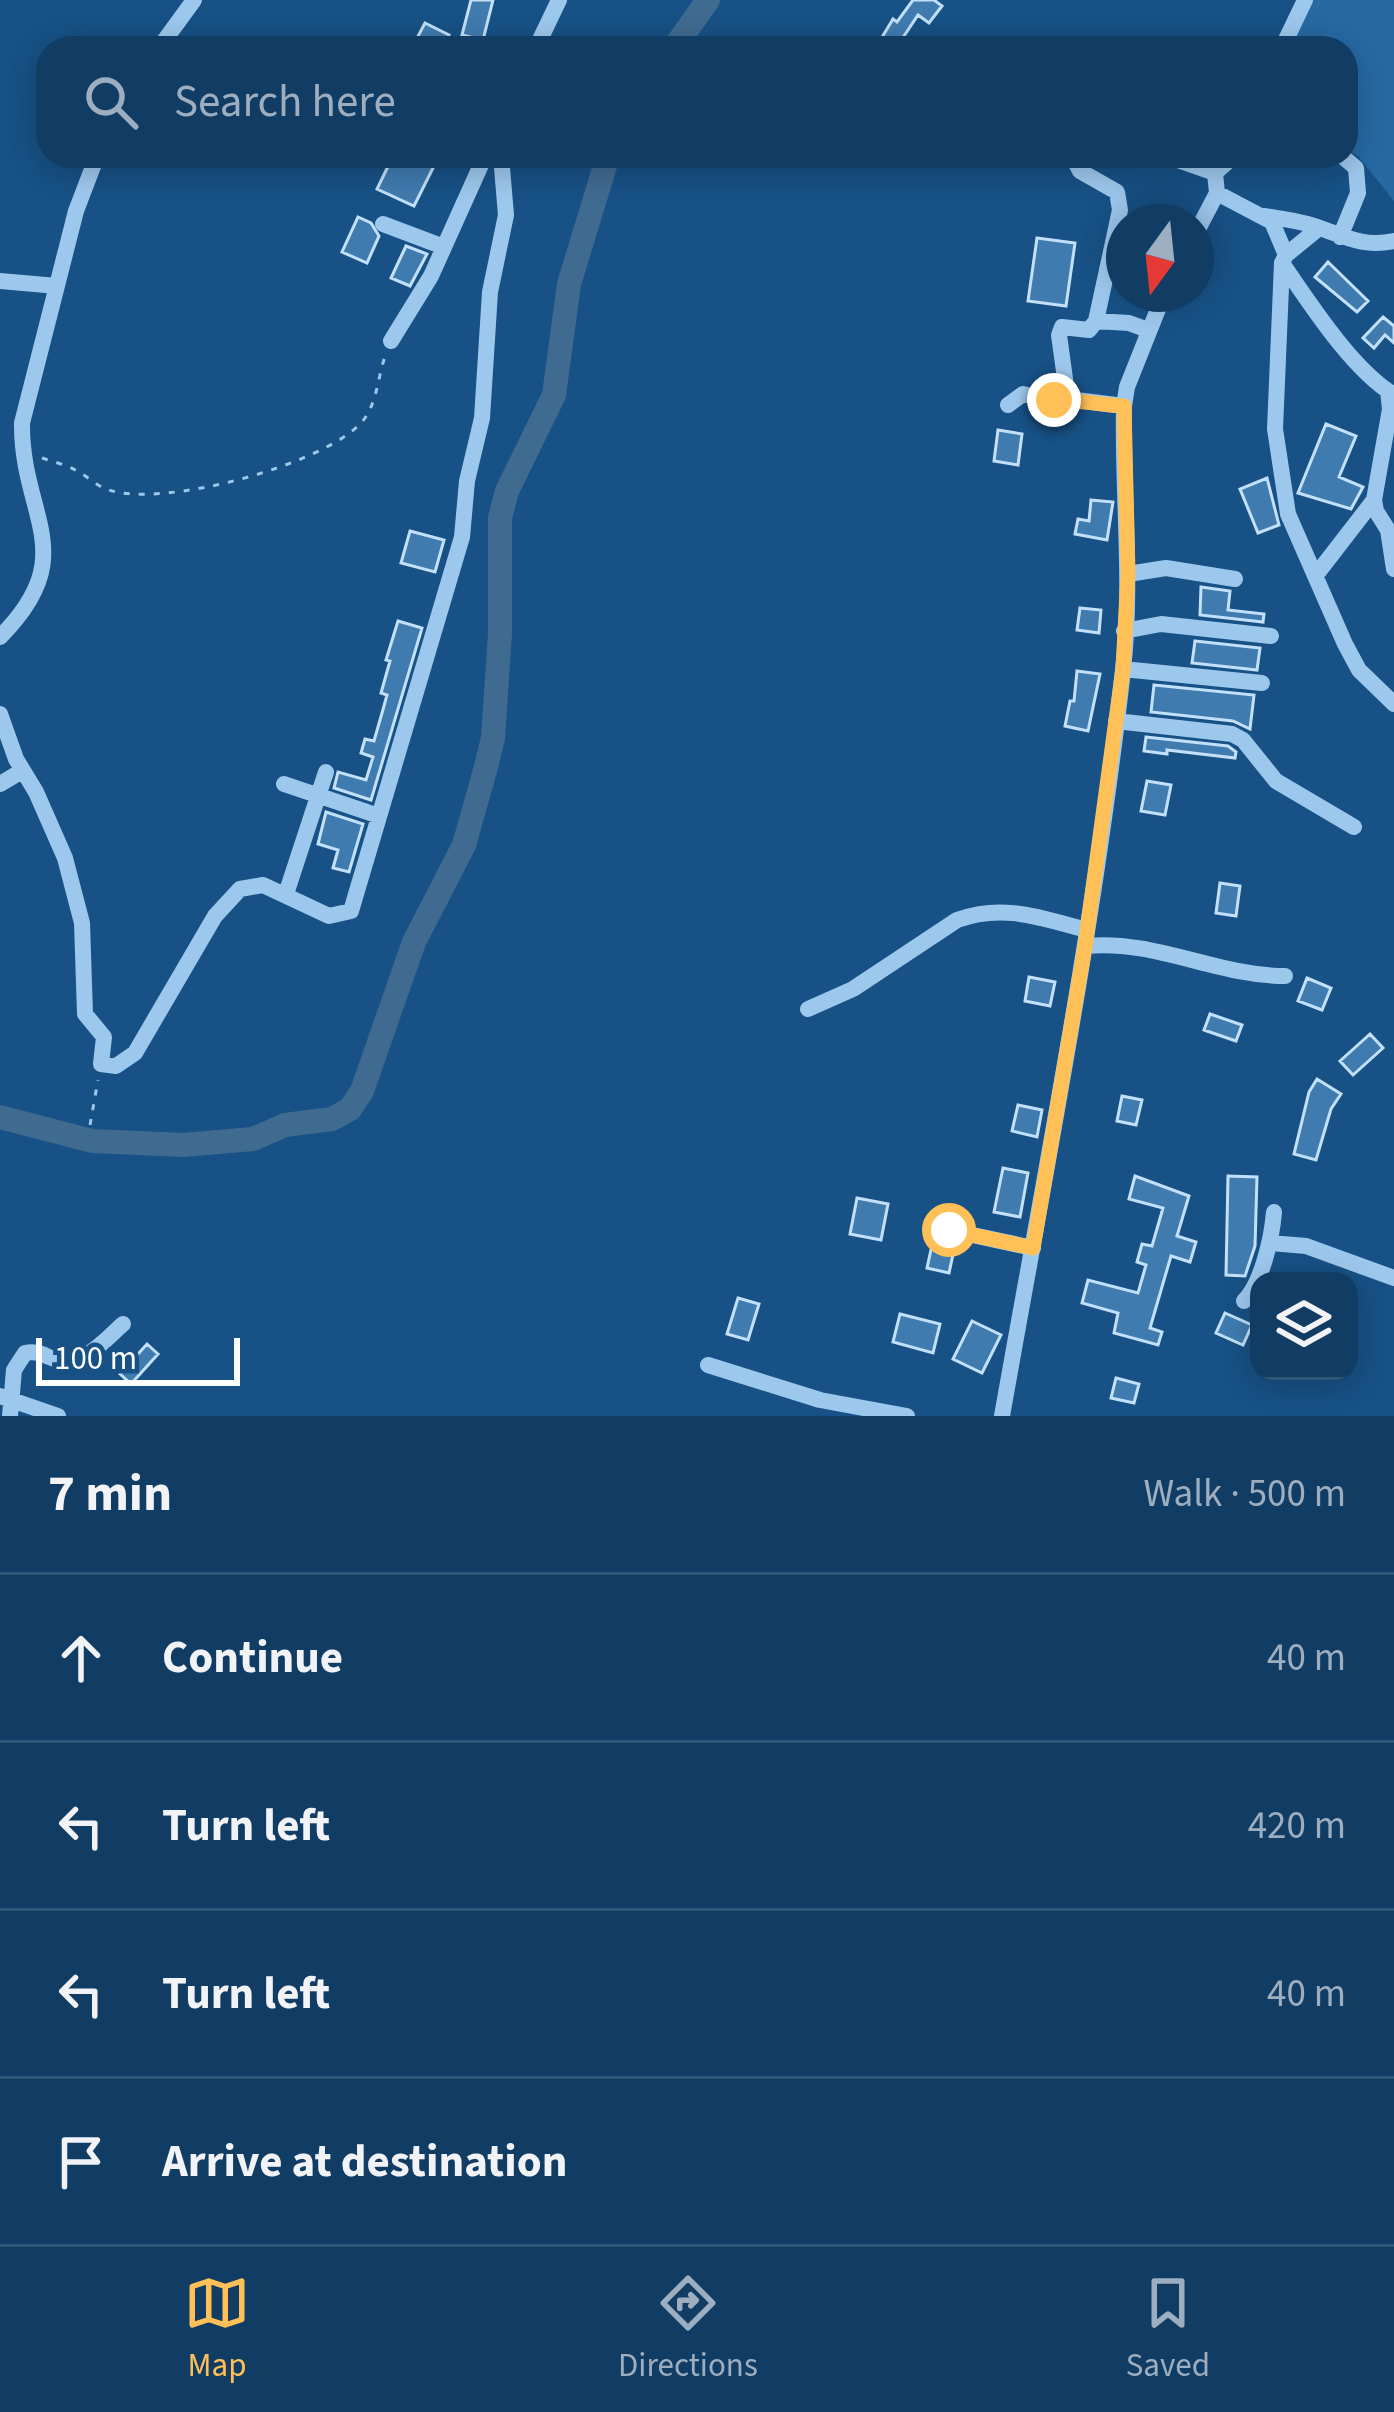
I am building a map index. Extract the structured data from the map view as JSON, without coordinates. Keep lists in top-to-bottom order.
{
  "scale_bar": "100 m",
  "north": "bottom",
  "page": {
    "search": "Search here",
    "scale": "100 m",
    "heading": ["7 min", "Walk · 500 m"],
    "list": [
      ["Continue", "40 m"],
      ["Turn left", "420 m"],
      ["Turn left", "40 m"],
      "Arrive at destination"
    ],
    "nav": ["Map", "Directions", "Saved"]
  }
}
